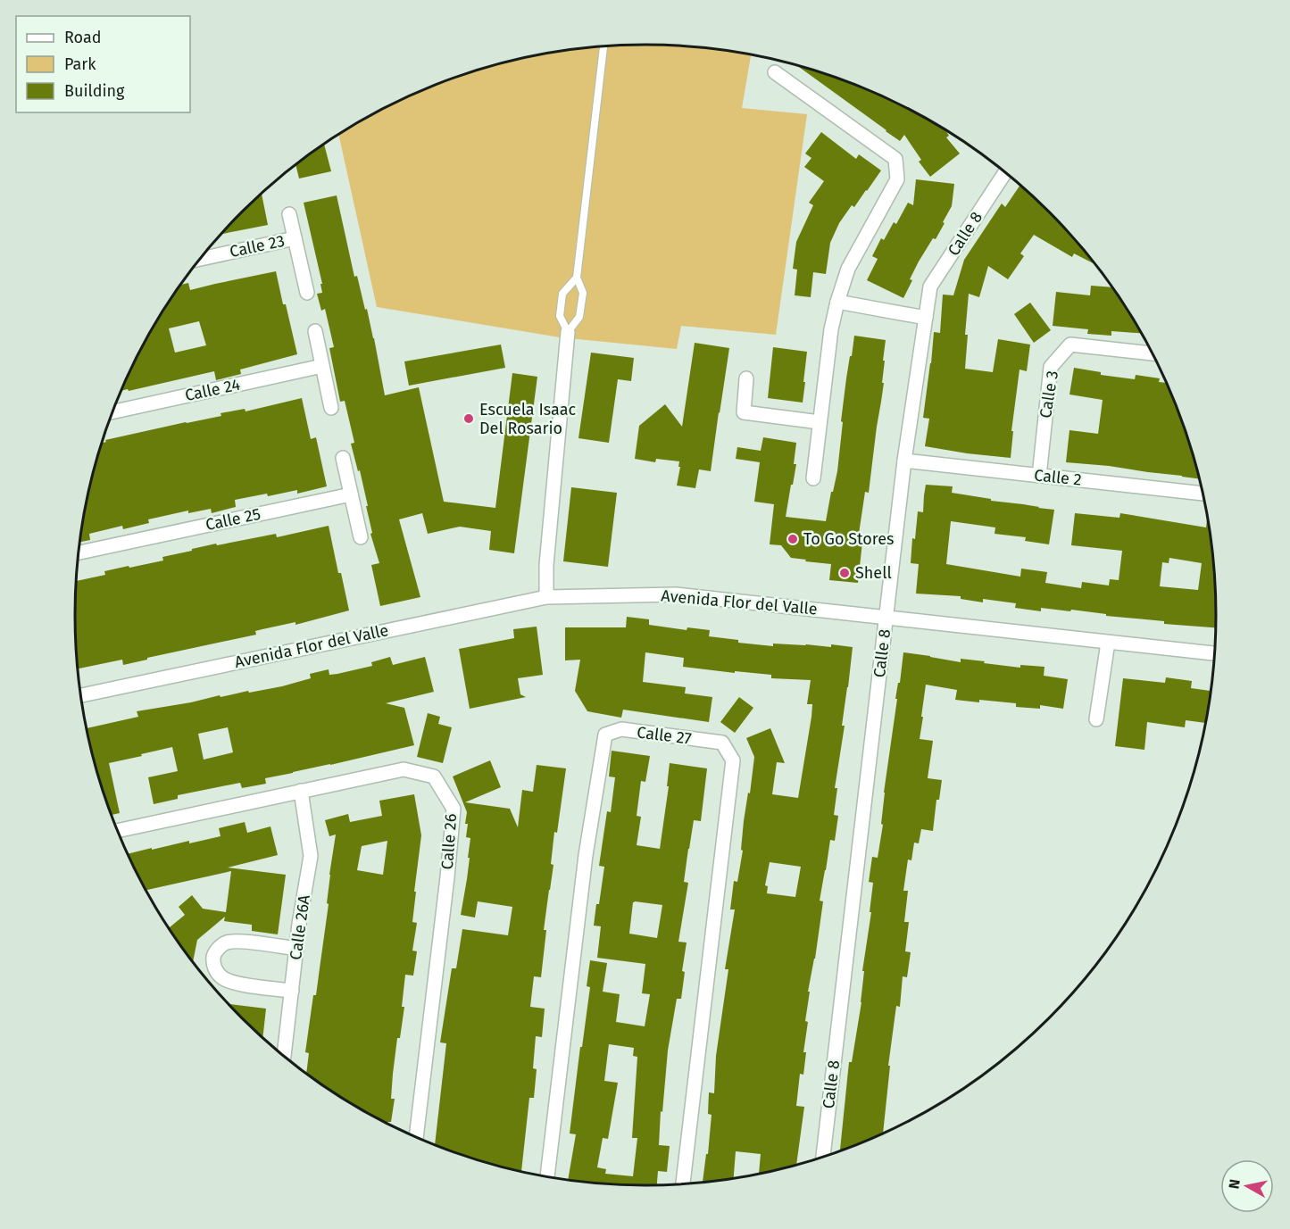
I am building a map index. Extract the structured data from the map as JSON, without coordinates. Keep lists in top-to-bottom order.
{
  "streets": {
    "street": [
      "Calle 8",
      "Calle 23",
      "Calle 24",
      "Calle 3",
      "Calle 2",
      "Calle 25",
      "Avenida Flor del Valle",
      "Calle 27",
      "Calle 26",
      "Calle 26A"
    ]
  },
  "crossings": [
    ["Calle 8", "Calle 2"],
    ["Calle 8", "Avenida Flor del Valle"],
    ["Calle 3", "Calle 2"],
    ["Calle 26", "Calle 26A"]
  ],
  "places": ["Escuela Isaac Del Rosario", "To Go Stores", "Shell"],
  "legend": ["Road", "Park", "Building"],
  "north": "left"
}
